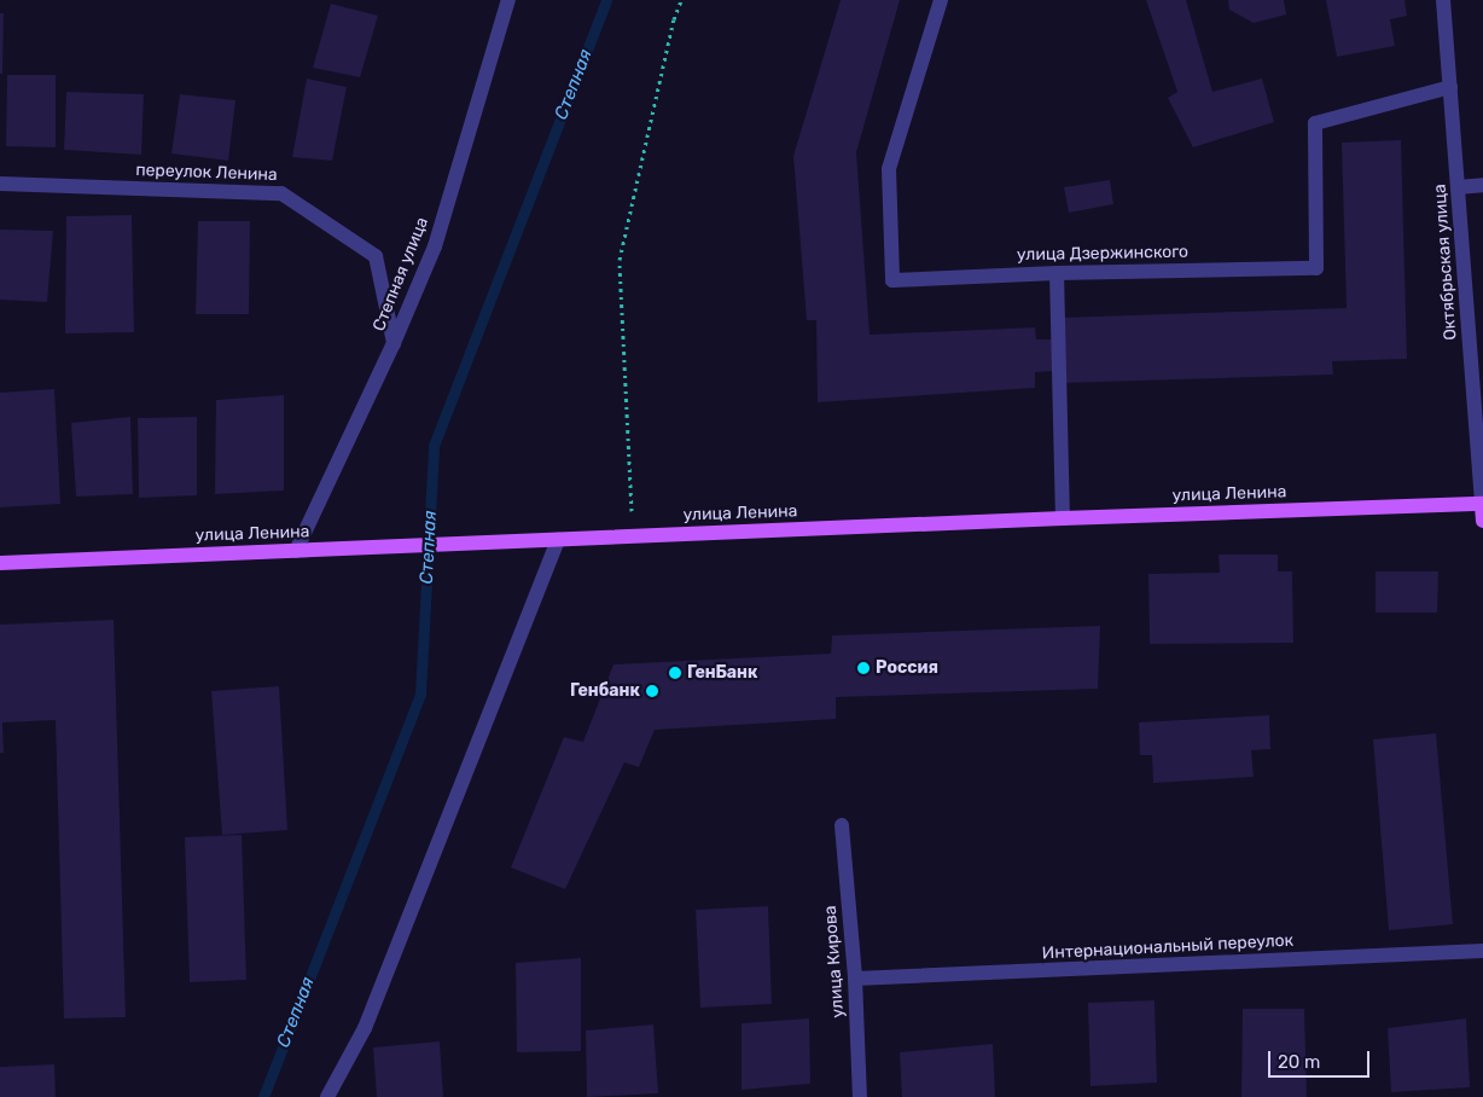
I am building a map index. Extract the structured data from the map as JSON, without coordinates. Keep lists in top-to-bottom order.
{
  "streets": {
    "main road": ["Октябрьская улица", "улица Ленина"],
    "street": [
      "переулок Ленина",
      "улица Дзержинского",
      "Степная улица",
      "Интернациональный переулок",
      "улица Кирова"
    ]
  },
  "crossings": [
    ["переулок Ленина", "Степная улица"],
    ["улица Дзержинского", "Октябрьская улица"],
    ["Октябрьская улица", "улица Ленина"],
    ["Степная улица", "улица Ленина"],
    ["Интернациональный переулок", "улица Кирова"]
  ],
  "water": ["Степная"],
  "places": ["Россия", "ГенБанк", "Генбанк"],
  "scale_bar": "20 m"
}
